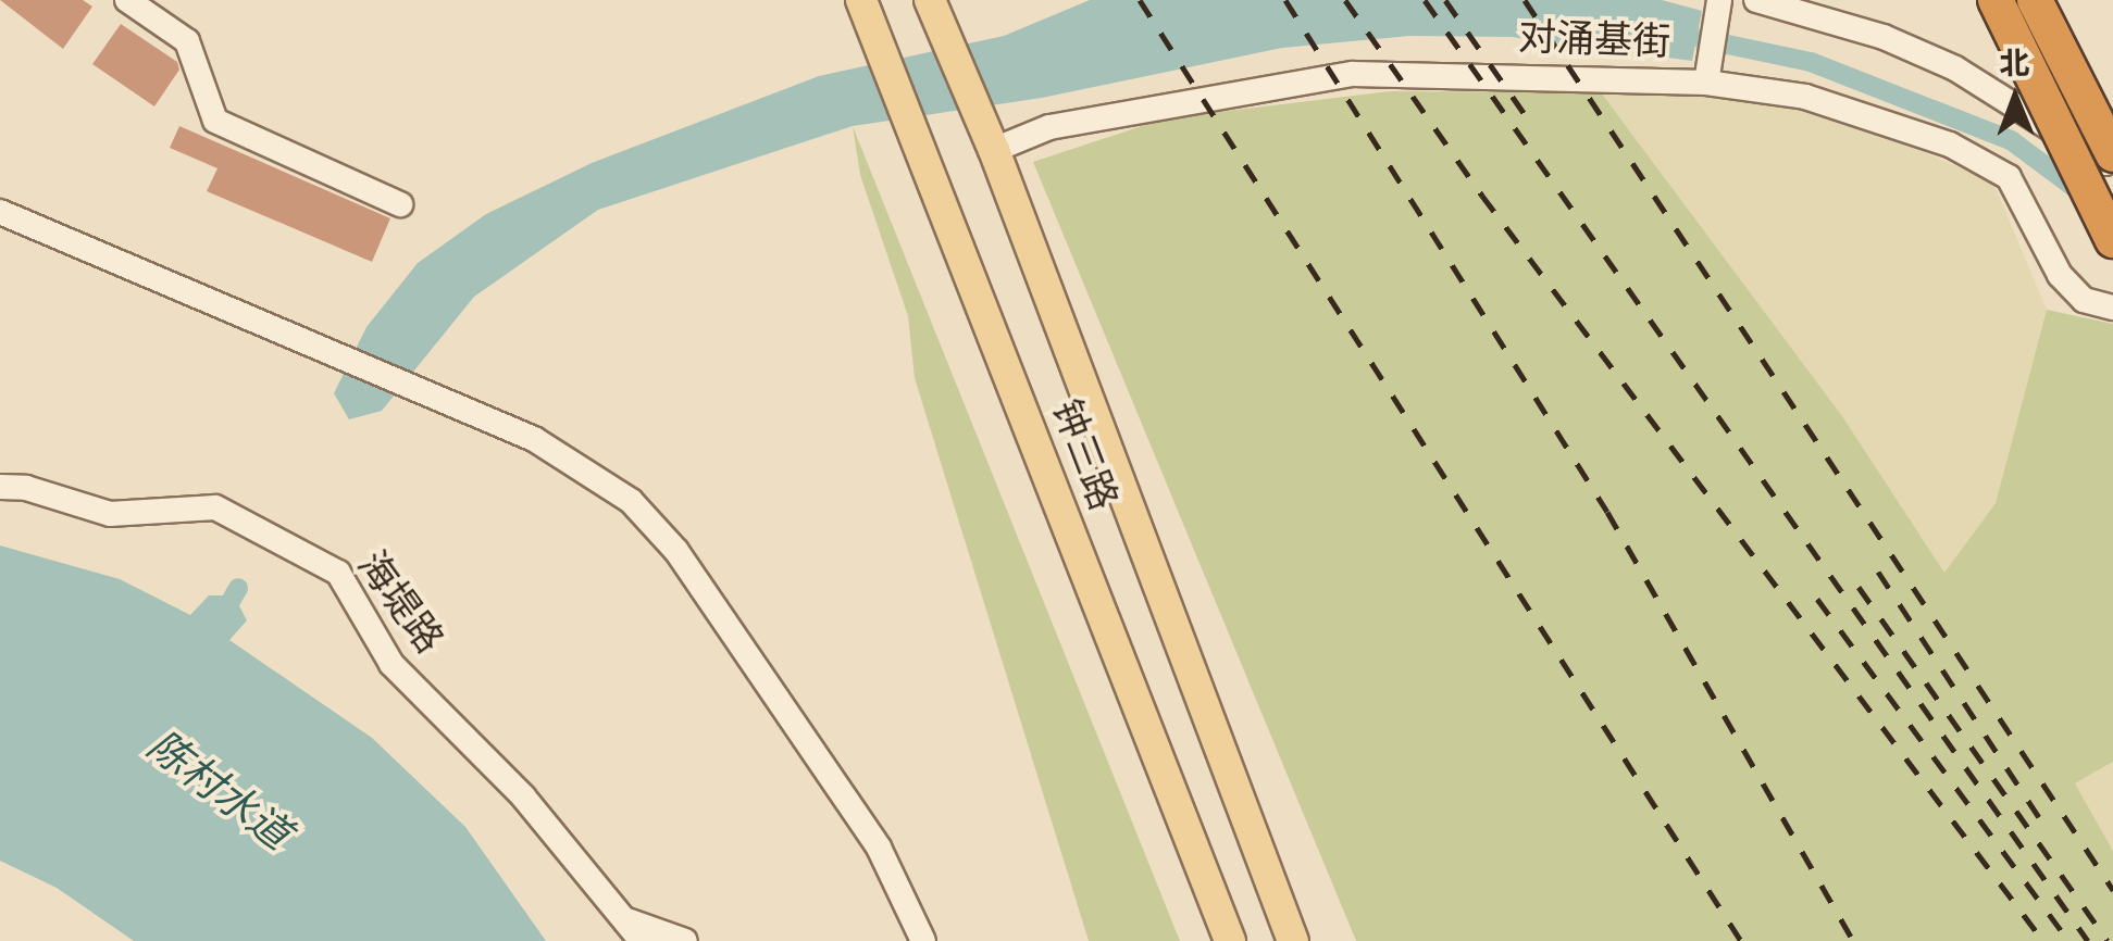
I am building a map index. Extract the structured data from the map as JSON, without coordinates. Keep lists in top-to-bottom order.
{
  "streets": {
    "main road": ["钟三路"],
    "street": ["对涌基街", "海堤路"]
  },
  "crossings": [
    ["对涌基街", "钟三路"]
  ],
  "water": ["陈村水道"],
  "north": "top"
}
